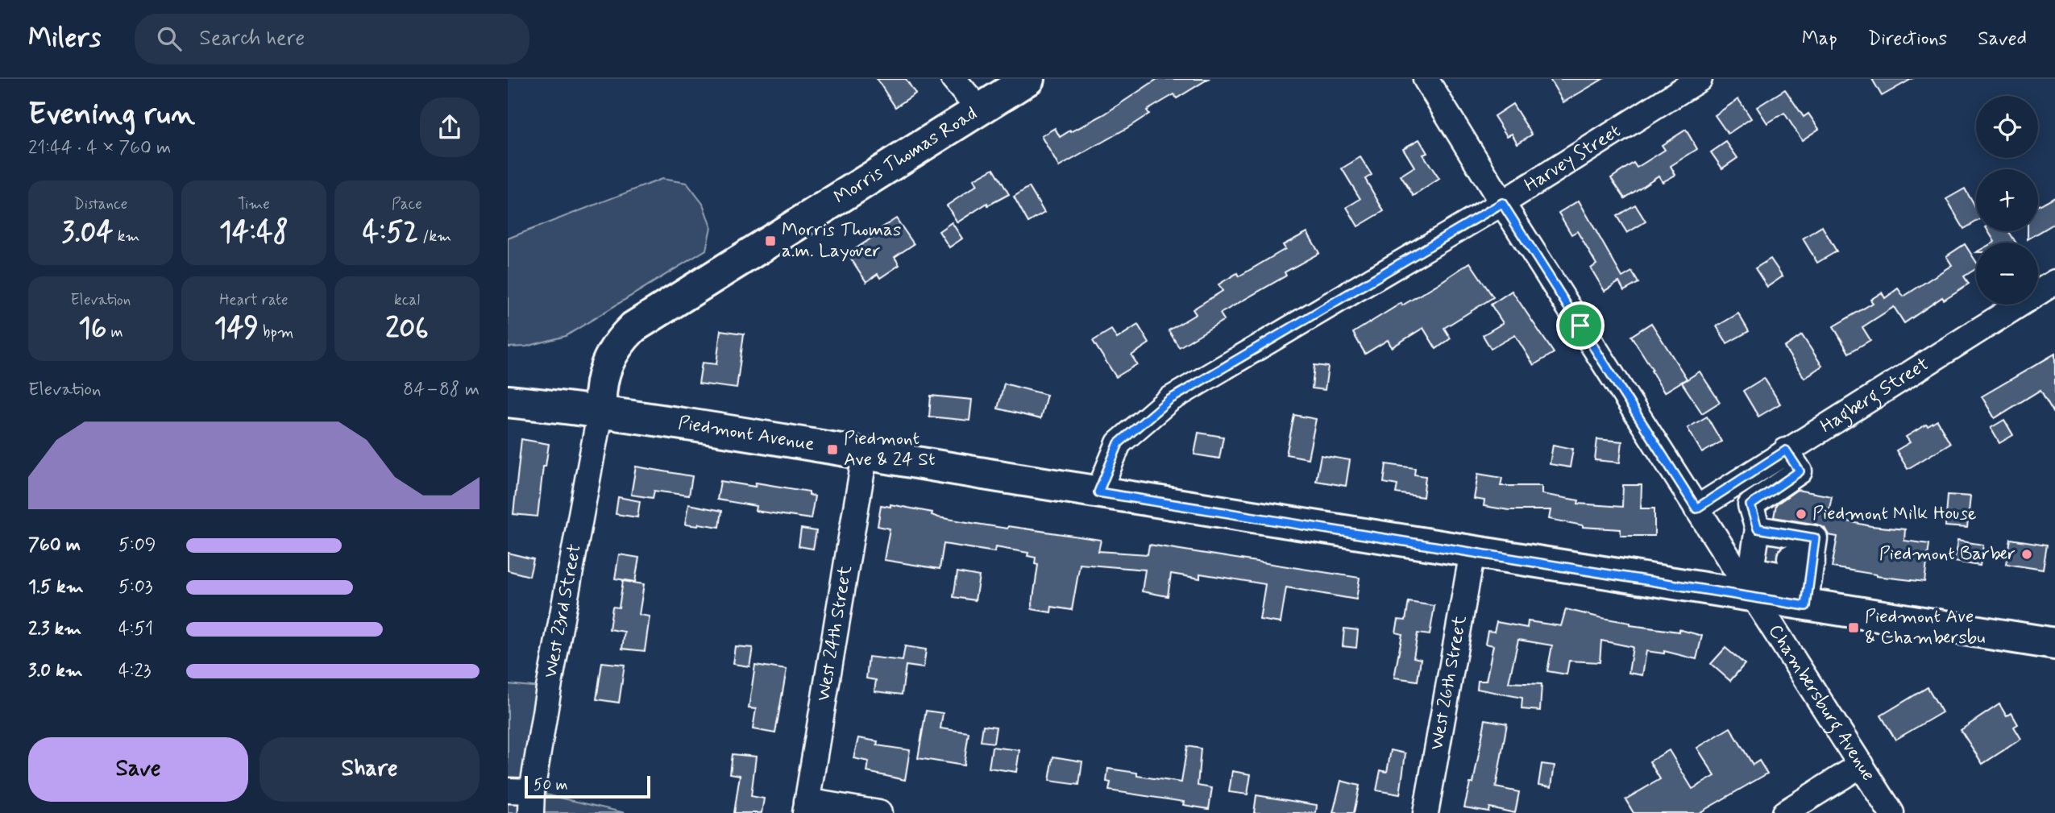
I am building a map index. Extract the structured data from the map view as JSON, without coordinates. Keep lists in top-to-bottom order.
{
  "streets": {
    "main road": ["Morris Thomas Road", "Piedmont Avenue"],
    "street": [
      "Harvey Street",
      "Hagberg Street",
      "West 23rd Street",
      "West 24th Street",
      "West 26th Street",
      "Chambersburg Avenue"
    ]
  },
  "crossings": [
    ["Morris Thomas Road", "Piedmont Avenue"],
    ["Morris Thomas Road", "West 23rd Street"],
    ["Harvey Street", "Piedmont Avenue"],
    ["Harvey Street", "Chambersburg Avenue"],
    ["Hagberg Street", "Chambersburg Avenue"],
    ["Piedmont Avenue", "West 23rd Street"],
    ["Piedmont Avenue", "West 24th Street"],
    ["Piedmont Avenue", "West 26th Street"],
    ["Piedmont Avenue", "Chambersburg Avenue"]
  ],
  "places": {
    "transit": ["Morris Thomas a.m. Layover", "Piedmont Ave & 24 St", "Piedmont Ave & Chambersbu"],
    "other": ["Piedmont Milk House", "Piedmont Barber"]
  },
  "scale_bar": "50 m",
  "page": {
    "header": "Milers",
    "search": "Search here",
    "nav": ["Map", "Directions", "Saved"],
    "heading": ["Evening run", "21:44 · 4 × 760 m"],
    "map_buttons": ["+", "−"],
    "stats": [
      ["Distance", "3.04 km"],
      ["Time", "14:48"],
      ["Pace", "4:52 /km"],
      ["Elevation", "16 m"],
      ["Heart rate", "149 bpm"],
      ["kcal", "206"]
    ],
    "chart": ["Elevation", "84–88 m"],
    "list": [
      {
        "name": "760 m",
        "note": "5:09"
      },
      {
        "name": "1.5 km",
        "note": "5:03"
      },
      {
        "name": "2.3 km",
        "note": "4:51"
      },
      {
        "name": "3.0 km",
        "note": "4:23"
      }
    ],
    "buttons": ["Save", "Share"],
    "scale": "50 m"
  }
}
